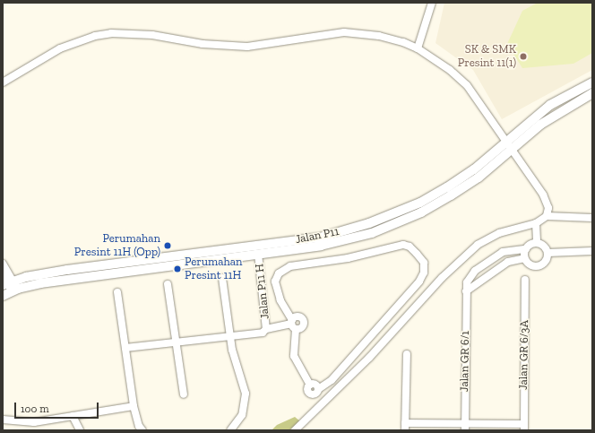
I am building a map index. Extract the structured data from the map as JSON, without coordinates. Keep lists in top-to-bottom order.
{
  "streets": {
    "main road": ["Jalan P11"],
    "street": ["Jalan P11 H", "Jalan GR 6/3A", "Jalan GR 6/1"]
  },
  "crossings": [
    ["Jalan P11", "Jalan P11 H"]
  ],
  "places": ["SK & SMK Presint 11(1)", "Perumahan Presint 11H (Opp)", "Perumahan Presint 11H"],
  "scale_bar": "100 m"
}
